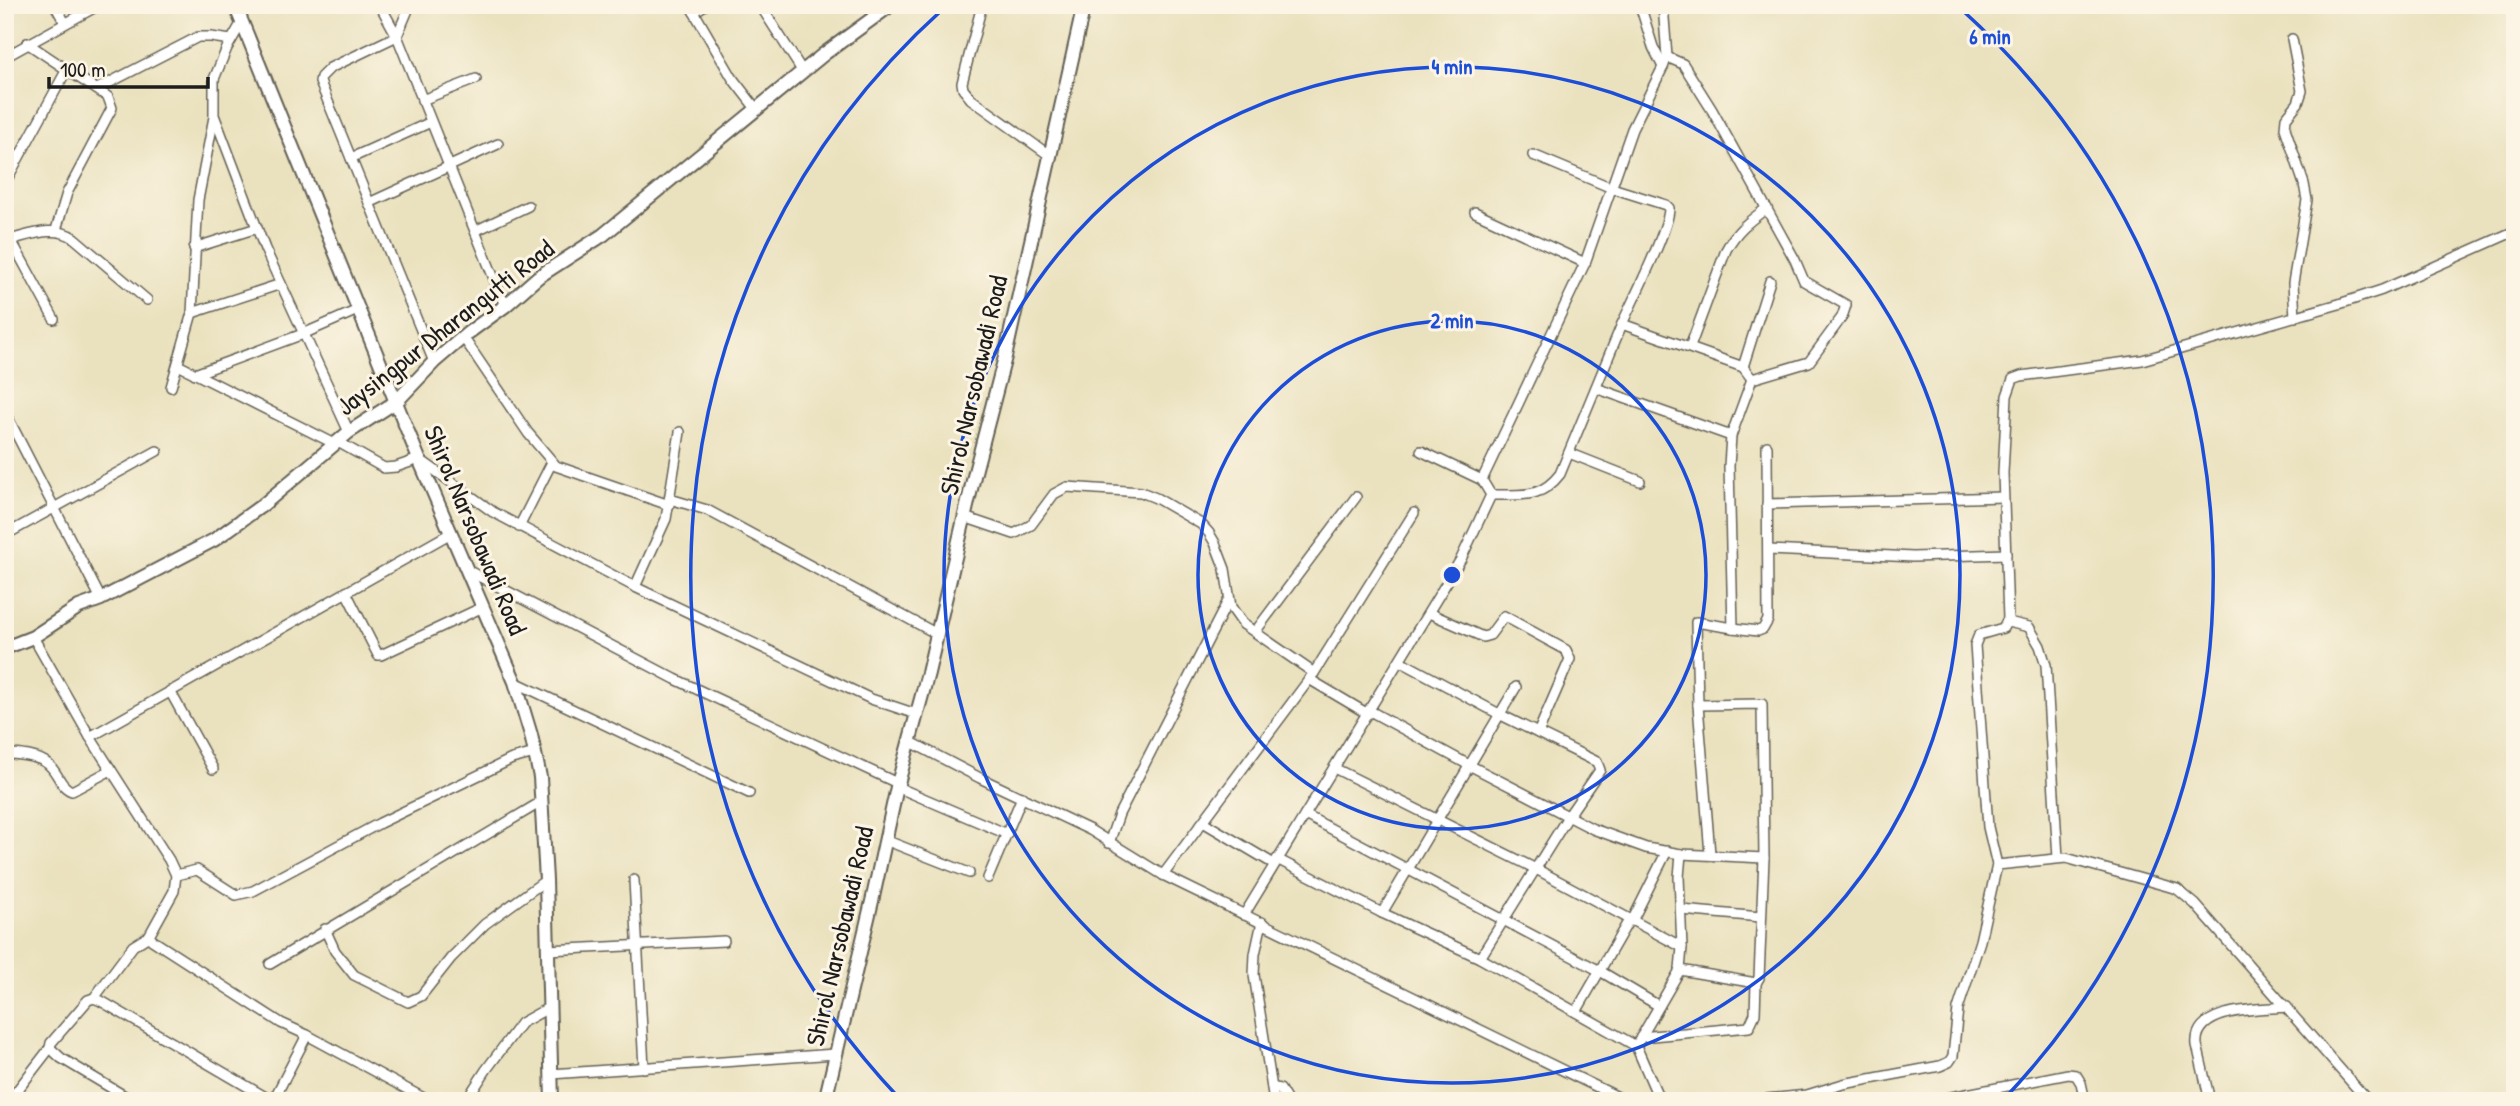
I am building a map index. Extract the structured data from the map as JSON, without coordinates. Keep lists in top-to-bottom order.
{
  "streets": {
    "main road": ["Jaysingpur Dharangutti Road", "Shirol Narsobawadi Road"]
  },
  "crossings": [
    ["Jaysingpur Dharangutti Road", "Shirol Narsobawadi Road"]
  ],
  "scale_bar": "100 m",
  "rings": ["6 min", "4 min", "2 min"]
}
